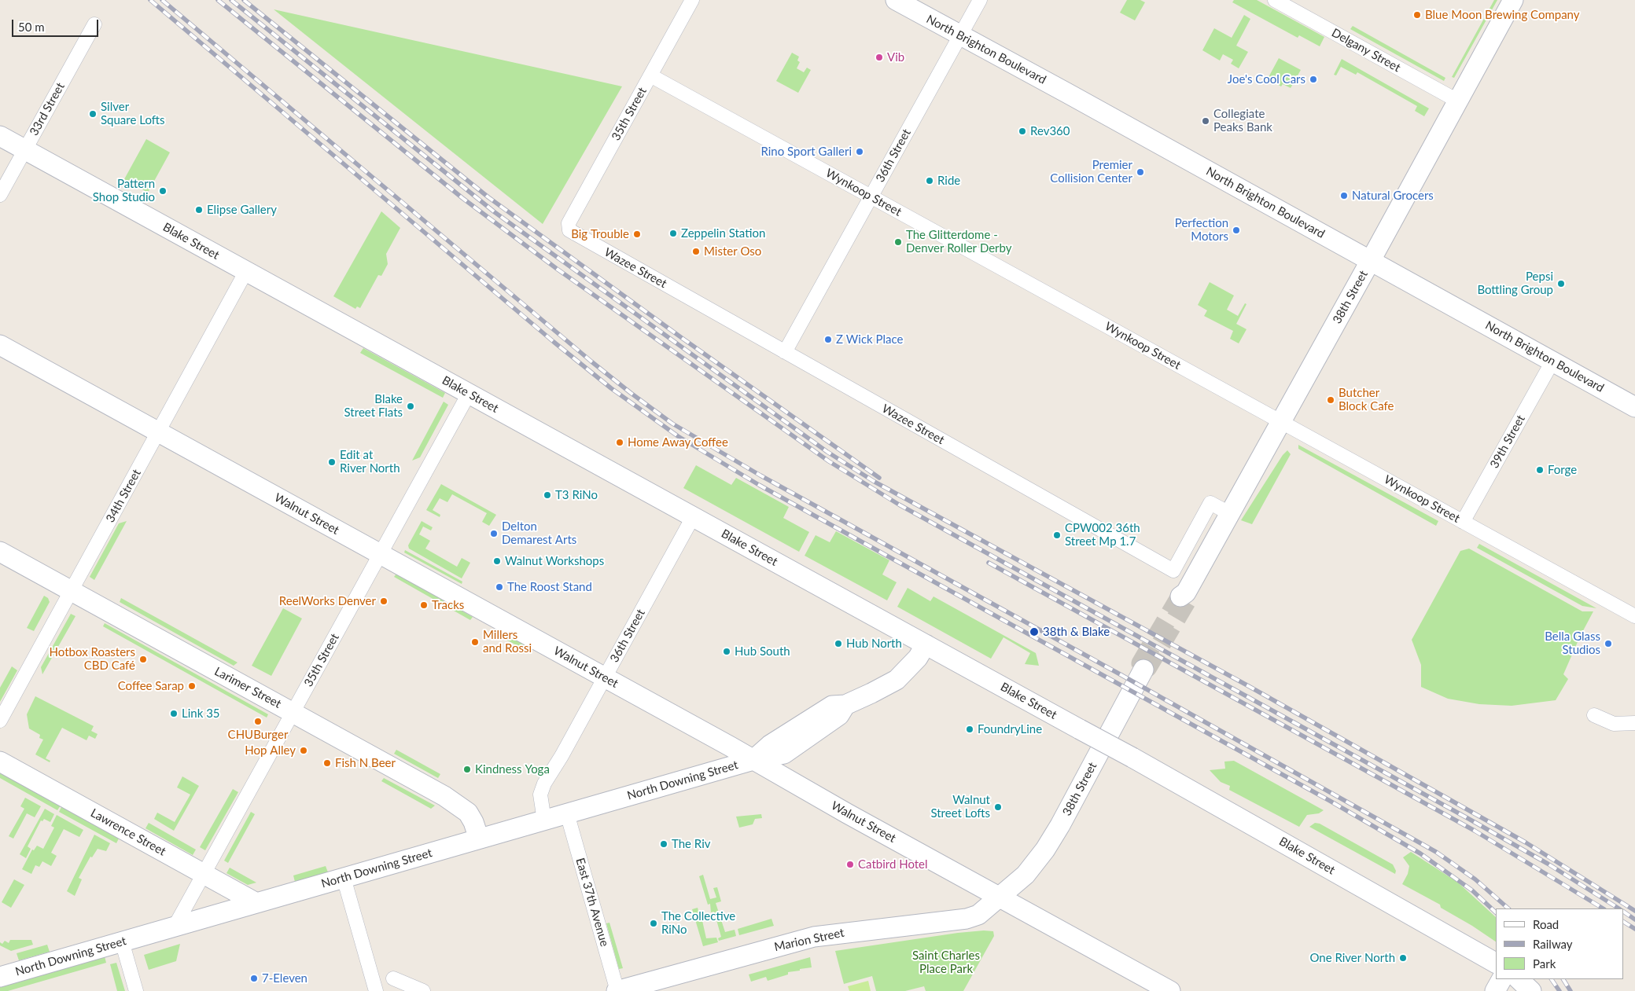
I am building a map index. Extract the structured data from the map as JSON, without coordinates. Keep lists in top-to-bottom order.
{
  "streets": {
    "street": [
      "North Brighton Boulevard",
      "Delgany Street",
      "33rd Street",
      "35th Street",
      "36th Street",
      "Wynkoop Street",
      "Blake Street",
      "Wazee Street",
      "38th Street",
      "39th Street",
      "34th Street",
      "Walnut Street",
      "Larimer Street",
      "North Downing Street",
      "Lawrence Street",
      "East 37th Avenue",
      "Marion Street"
    ]
  },
  "crossings": [
    ["North Brighton Boulevard", "36th Street"],
    ["North Brighton Boulevard", "38th Street"],
    ["North Brighton Boulevard", "39th Street"],
    ["Delgany Street", "38th Street"],
    ["33rd Street", "Blake Street"],
    ["35th Street", "Wynkoop Street"],
    ["35th Street", "Blake Street"],
    ["35th Street", "Wazee Street"],
    ["35th Street", "Walnut Street"],
    ["35th Street", "Larimer Street"],
    ["35th Street", "North Downing Street"],
    ["35th Street", "Lawrence Street"],
    ["36th Street", "Wynkoop Street"],
    ["36th Street", "Blake Street"],
    ["36th Street", "Wazee Street"],
    ["36th Street", "Walnut Street"],
    ["36th Street", "North Downing Street"],
    ["Wynkoop Street", "38th Street"],
    ["Wynkoop Street", "39th Street"],
    ["Blake Street", "34th Street"],
    ["Blake Street", "North Downing Street"],
    ["Wazee Street", "38th Street"],
    ["38th Street", "Walnut Street"],
    ["38th Street", "Marion Street"],
    ["34th Street", "Walnut Street"],
    ["34th Street", "Larimer Street"],
    ["Walnut Street", "North Downing Street"],
    ["Walnut Street", "Marion Street"],
    ["Larimer Street", "North Downing Street"],
    ["North Downing Street", "Lawrence Street"],
    ["North Downing Street", "East 37th Avenue"],
    ["East 37th Avenue", "Marion Street"]
  ],
  "parks": ["Saint Charles Place Park"],
  "places": [
    "Blue Moon Brewing Company",
    "Vib",
    "Joe's Cool Cars",
    "Silver Square Lofts",
    "Collegiate Peaks Bank",
    "Rev360",
    "Rino Sport Galleri",
    "Premier Collision Center",
    "Ride",
    "Pattern Shop Studio",
    "Natural Grocers",
    "Elipse Gallery",
    "Perfection Motors",
    "Zeppelin Station",
    "Big Trouble",
    "The Glitterdome - Denver Roller Derby",
    "Mister Oso",
    "Pepsi Bottling Group",
    "Z Wick Place",
    "Butcher Block Cafe",
    "Blake Street Flats",
    "Home Away Coffee",
    "Edit at River North",
    "Forge",
    "T3 RiNo",
    "Delton Demarest Arts",
    "CPW002 36th Street Mp 1.7",
    "Walnut Workshops",
    "The Roost Stand",
    "ReelWorks Denver",
    "Tracks",
    "38th & Blake",
    "Millers and Rossi",
    "Hub North",
    "Bella Glass Studios",
    "Hub South",
    "Hotbox Roasters CBD Café",
    "Coffee Sarap",
    "Link 35",
    "CHUBurger",
    "FoundryLine",
    "Hop Alley",
    "Fish N Beer",
    "Kindness Yoga",
    "Walnut Street Lofts",
    "The Riv",
    "Catbird Hotel",
    "The Collective RiNo",
    "One River North",
    "7-Eleven"
  ],
  "legend": ["Road", "Railway", "Park"],
  "scale_bar": "50 m"
}
